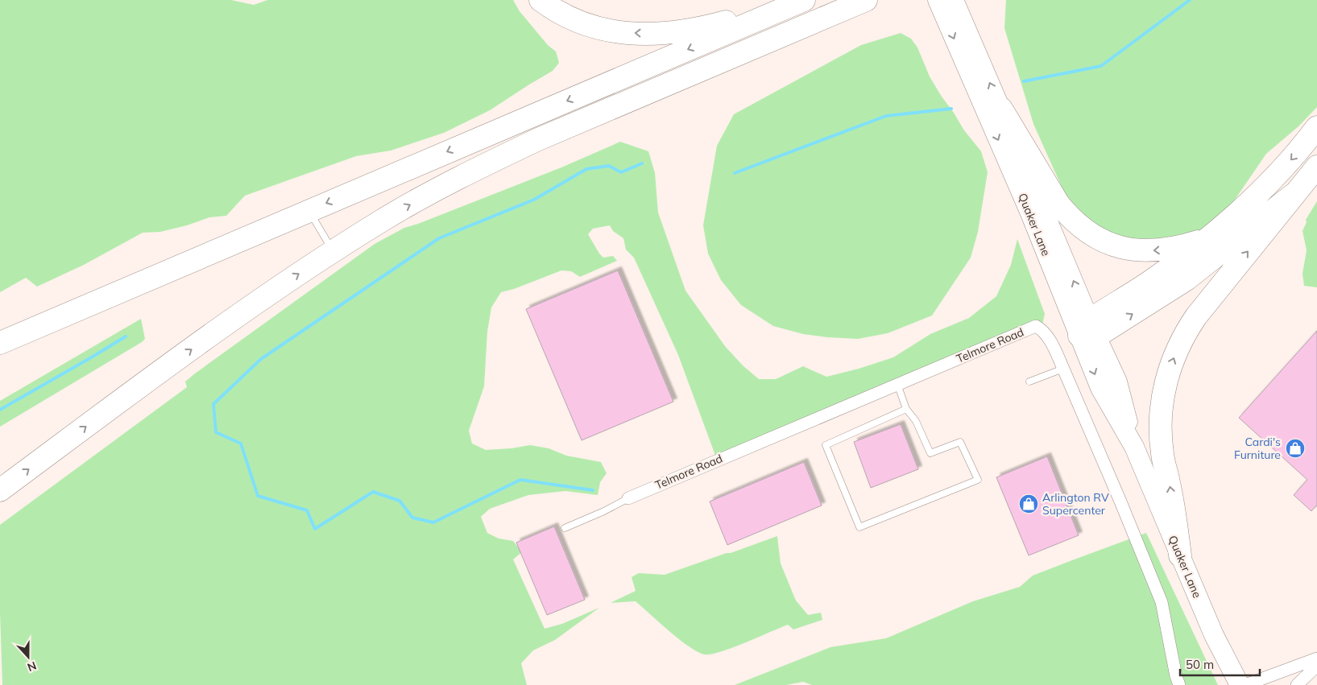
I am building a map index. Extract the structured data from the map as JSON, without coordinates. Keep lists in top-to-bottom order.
{
  "streets": {
    "main road": ["Quaker Lane"],
    "street": ["Telmore Road"]
  },
  "places": {
    "shop": ["Cardi's Furniture", "Arlington RV Supercenter"]
  },
  "scale_bar": "50 m",
  "north": "bottom"
}
